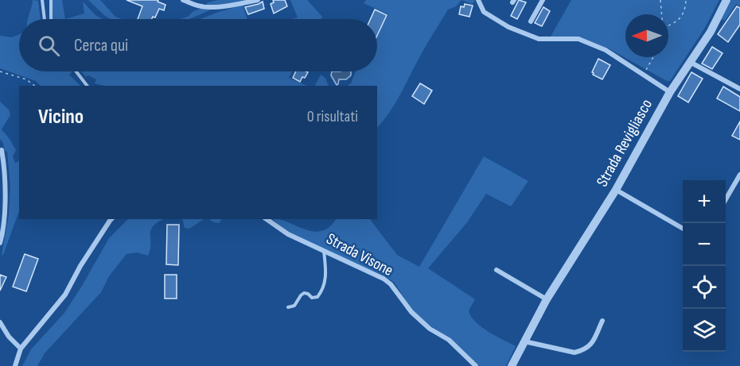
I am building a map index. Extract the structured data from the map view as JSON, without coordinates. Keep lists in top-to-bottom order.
{
  "streets": {
    "street": ["Strada Revigliasco", "Strada Visone"]
  },
  "north": "left",
  "page": {
    "search": "Cerca qui",
    "heading": ["Vicino", "0 risultati"],
    "map_buttons": ["+", "−"]
  }
}
